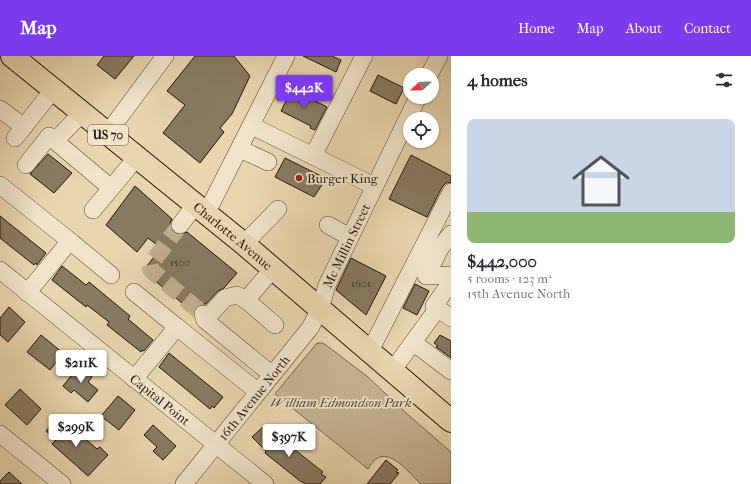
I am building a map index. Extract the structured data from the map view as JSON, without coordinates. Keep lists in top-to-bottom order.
{
  "streets": {
    "main road": ["US 70", "Charlotte Avenue"],
    "street": ["Mc Millin Street", "16th Avenue North", "Capital Point"]
  },
  "crossings": [
    ["Charlotte Avenue", "Mc Millin Street"],
    ["Charlotte Avenue", "16th Avenue North"],
    ["Mc Millin Street", "16th Avenue North"],
    ["16th Avenue North", "Capital Point"]
  ],
  "parks": ["William Edmondson Park"],
  "places": ["Burger King"],
  "house_numbers": ["1500", "1601"],
  "north": "left",
  "page": {
    "header": "Map",
    "nav": [
      "Home",
      "Map",
      "About",
      "Contact"
    ],
    "heading": "4 homes",
    "price": [
      "$442K",
      "$211K",
      "$299K",
      "$397K"
    ],
    "list": [
      {
        "name": "$442,000",
        "note": "5 rooms · 123 m² · 15th Avenue North"
      }
    ]
  }
}
